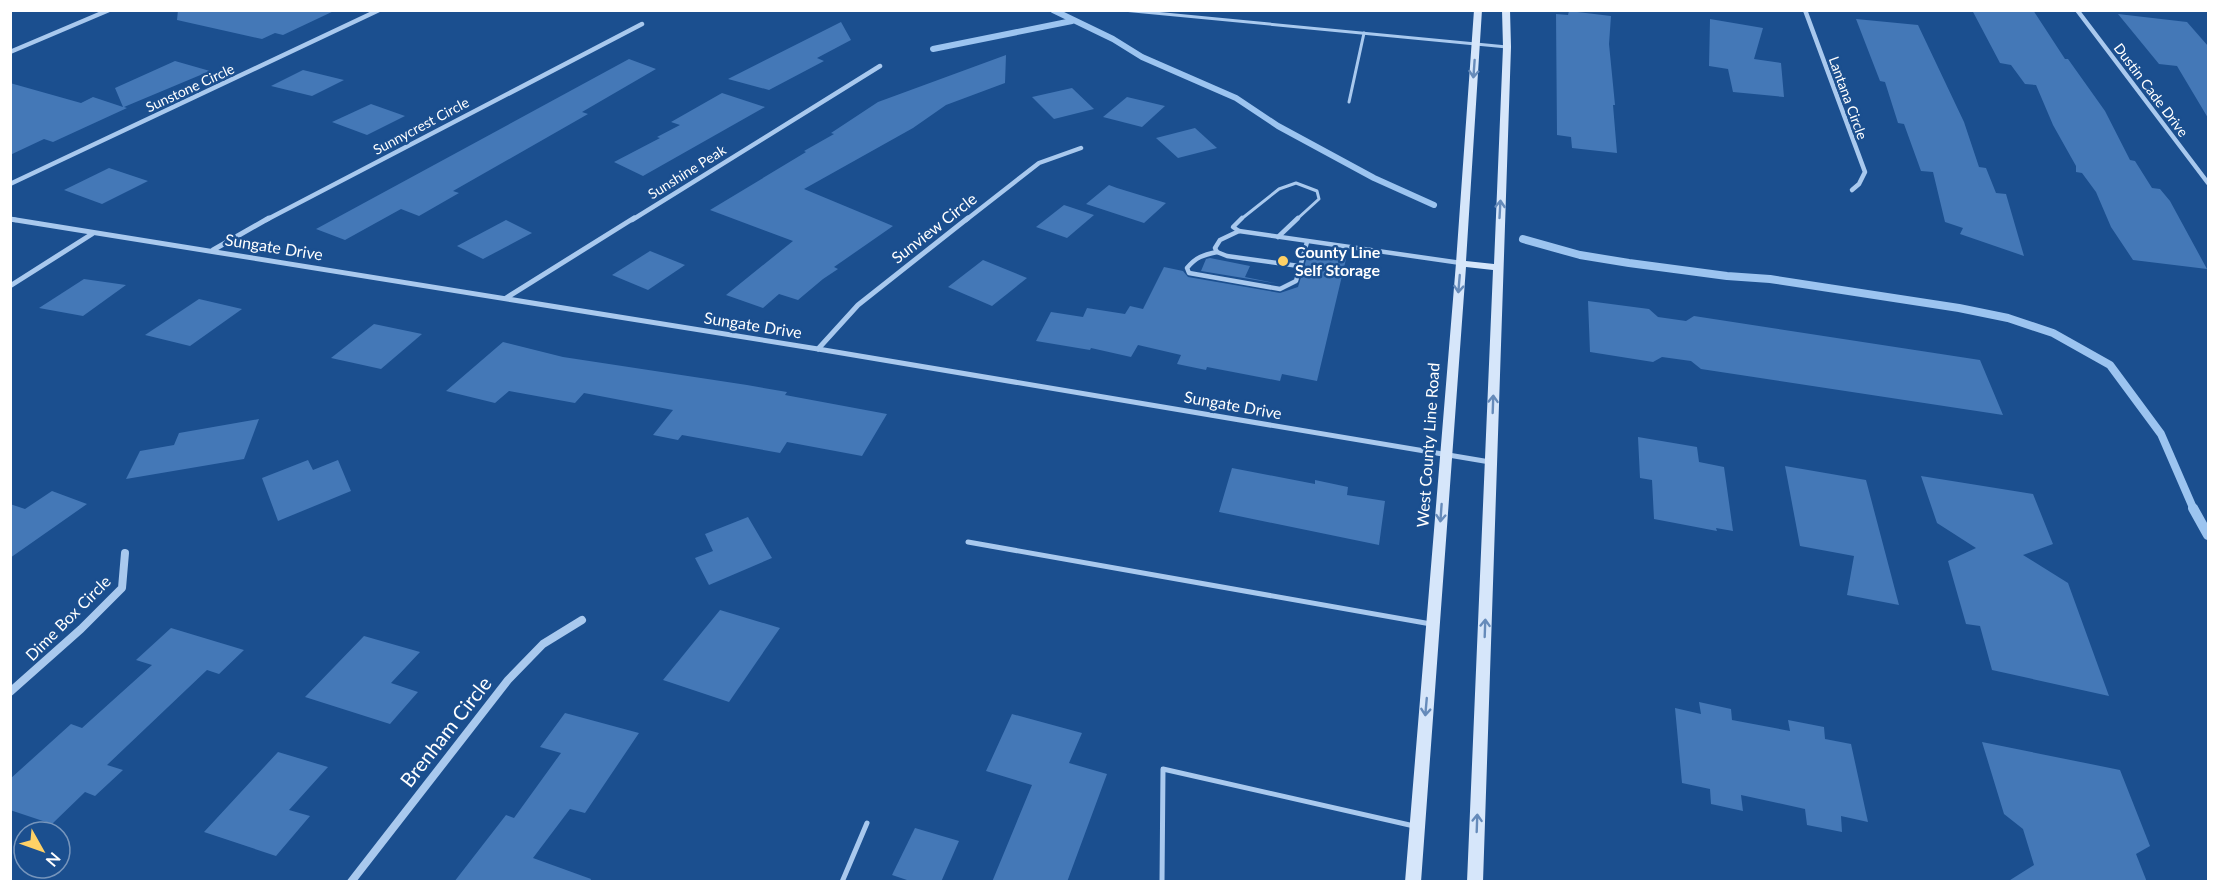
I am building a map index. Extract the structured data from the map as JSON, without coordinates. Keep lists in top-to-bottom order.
{
  "streets": {
    "main road": ["West County Line Road"],
    "street": [
      "Sunstone Circle",
      "Dustin Cade Drive",
      "Lantana Circle",
      "Sunnycrest Circle",
      "Sunshine Peak",
      "Sunview Circle",
      "Sungate Drive",
      "Dime Box Circle",
      "Brenham Circle"
    ]
  },
  "crossings": [
    ["Sunnycrest Circle", "Sungate Drive"],
    ["Sunshine Peak", "Sungate Drive"],
    ["Sunview Circle", "Sungate Drive"],
    ["Sungate Drive", "West County Line Road"]
  ],
  "places": ["County Line Self Storage"],
  "north": "bottom right"
}
